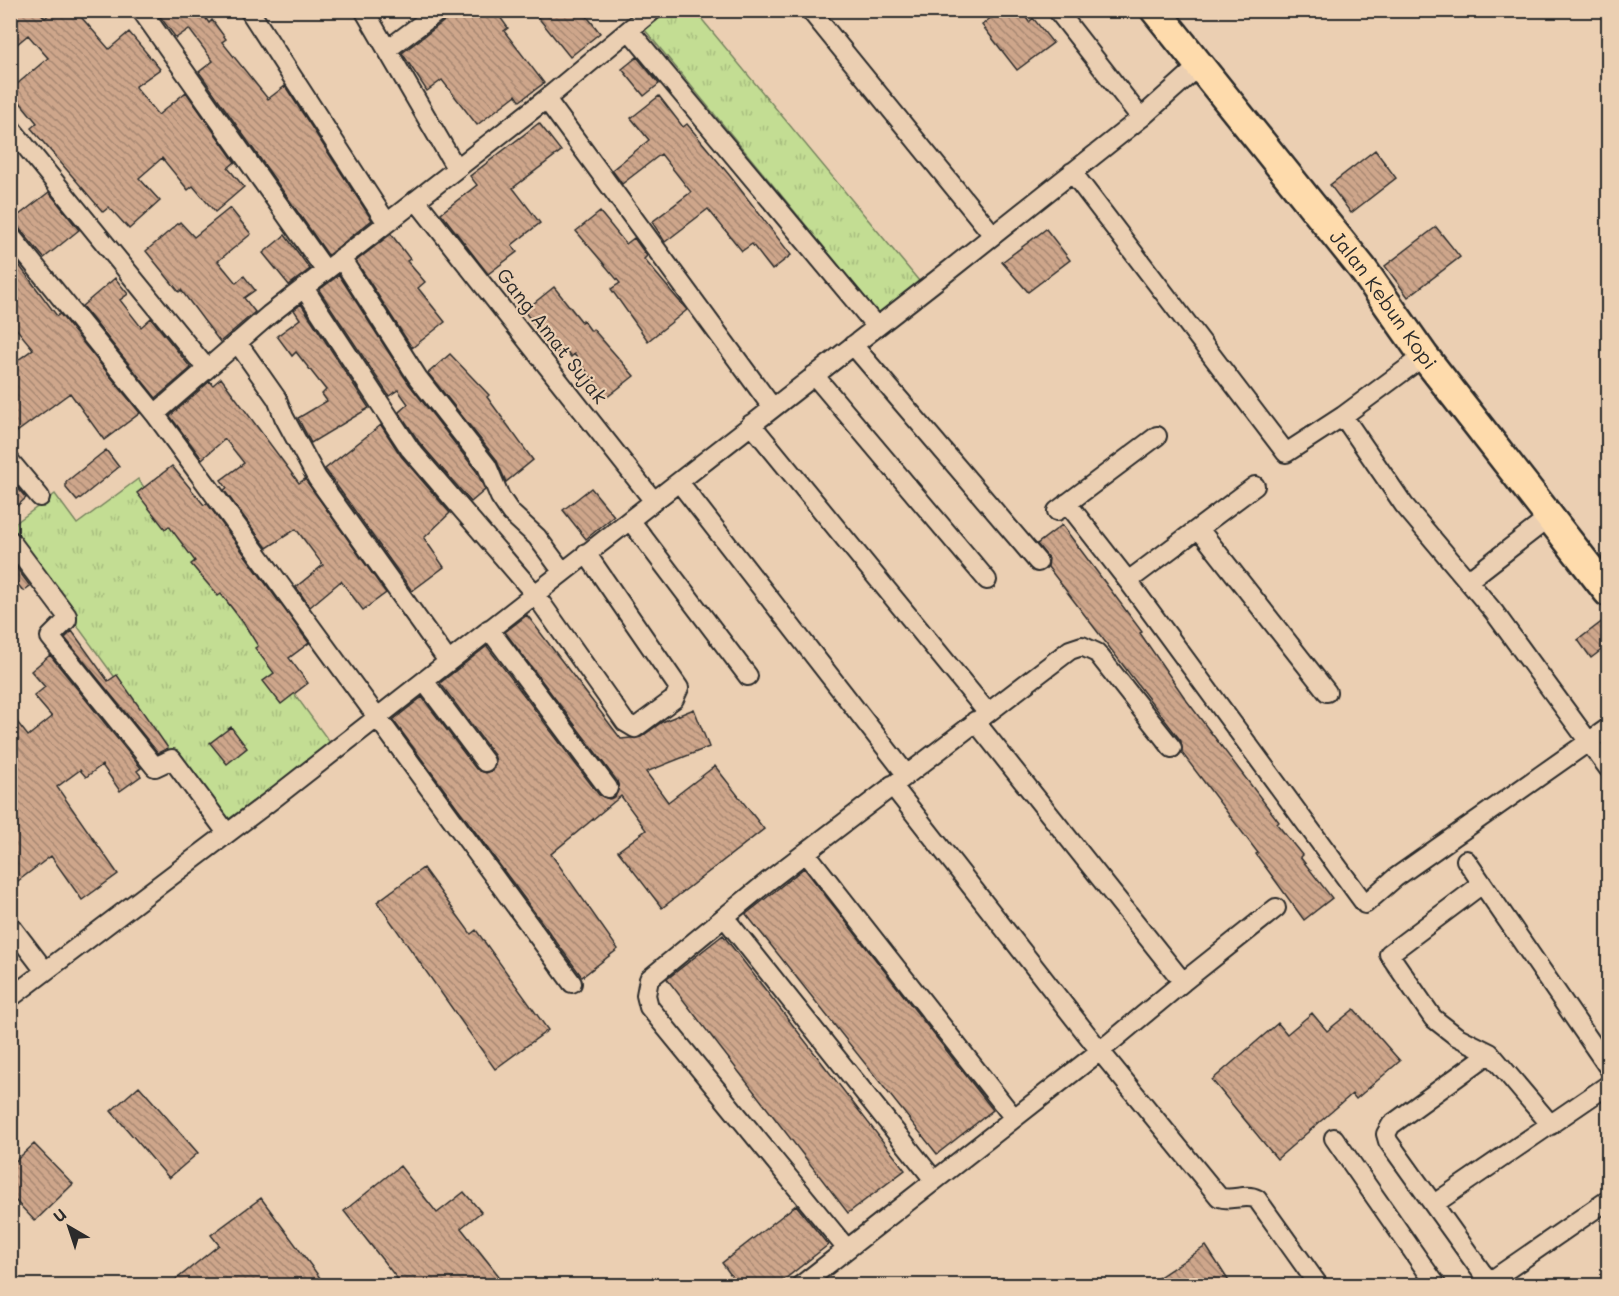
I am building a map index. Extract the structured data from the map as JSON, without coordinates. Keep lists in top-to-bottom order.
{
  "streets": {
    "main road": ["Jalan Kebun Kopi"],
    "street": ["Gang Amat Sujak"]
  },
  "north": "top left"
}
